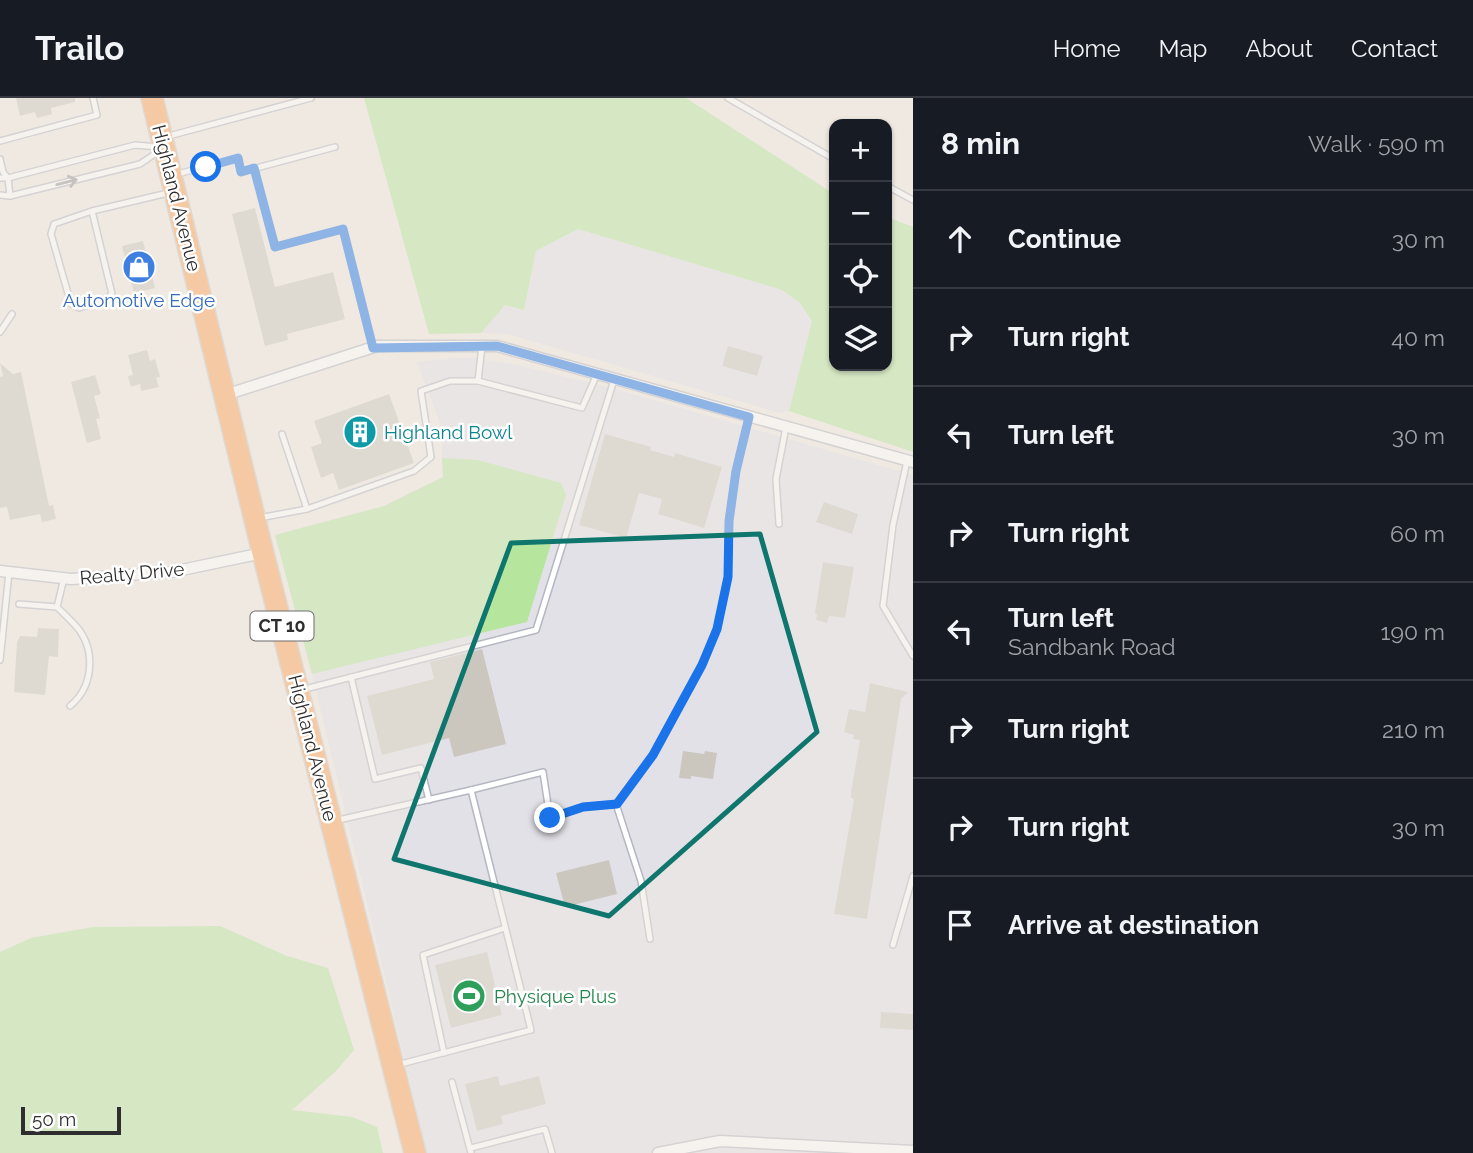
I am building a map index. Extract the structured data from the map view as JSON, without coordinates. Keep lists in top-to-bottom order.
{
  "streets": {
    "highway": ["Highland Avenue", "CT 10"],
    "street": ["Realty Drive"]
  },
  "crossings": [
    ["Highland Avenue", "Realty Drive"]
  ],
  "places": {
    "shop": ["Automotive Edge"],
    "building": ["Highland Bowl"],
    "sports": ["Physique Plus"]
  },
  "scale_bar": "50 m",
  "page": {
    "header": "Trailo",
    "nav": [
      "Home",
      "Map",
      "About",
      "Contact"
    ],
    "heading": ["8 min", "Walk · 590 m"],
    "map_buttons": ["+", "−"],
    "list": [
      ["Continue", "30 m"],
      ["Turn right", "40 m"],
      ["Turn left", "30 m"],
      ["Turn right", "60 m"],
      ["Turn left", "Sandbank Road", "190 m"],
      ["Turn right", "210 m"],
      ["Turn right", "30 m"],
      "Arrive at destination"
    ],
    "scale": "50 m"
  }
}
